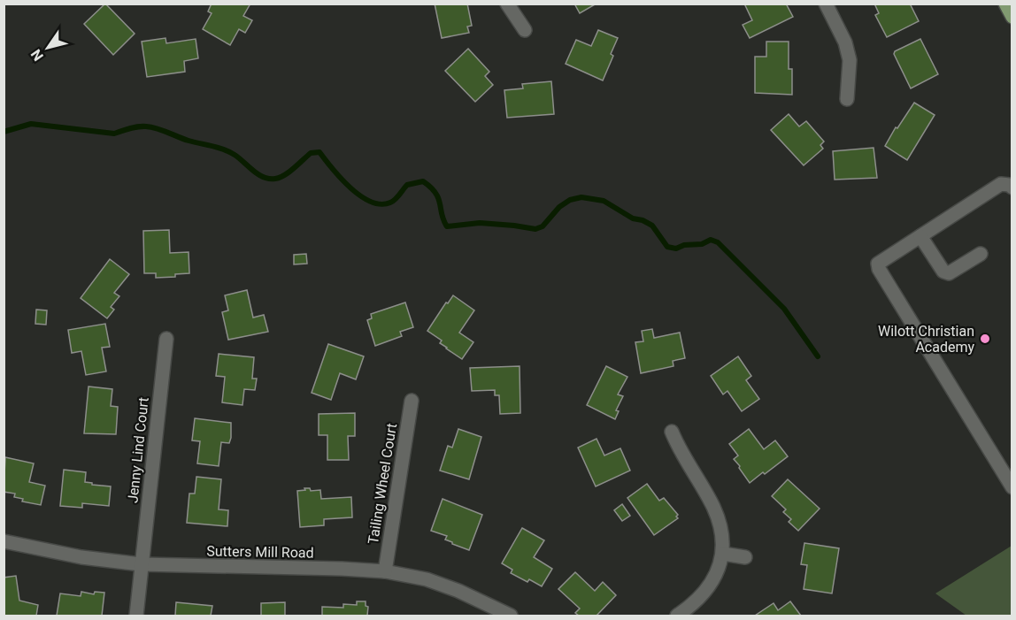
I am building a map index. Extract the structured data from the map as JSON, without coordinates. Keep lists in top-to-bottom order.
{
  "streets": {
    "street": ["Jenny Lind Court", "Tailing Wheel Court", "Sutters Mill Road"]
  },
  "crossings": [
    ["Jenny Lind Court", "Sutters Mill Road"],
    ["Tailing Wheel Court", "Sutters Mill Road"]
  ],
  "places": ["Wilott Christian Academy"],
  "north": "bottom left"
}
